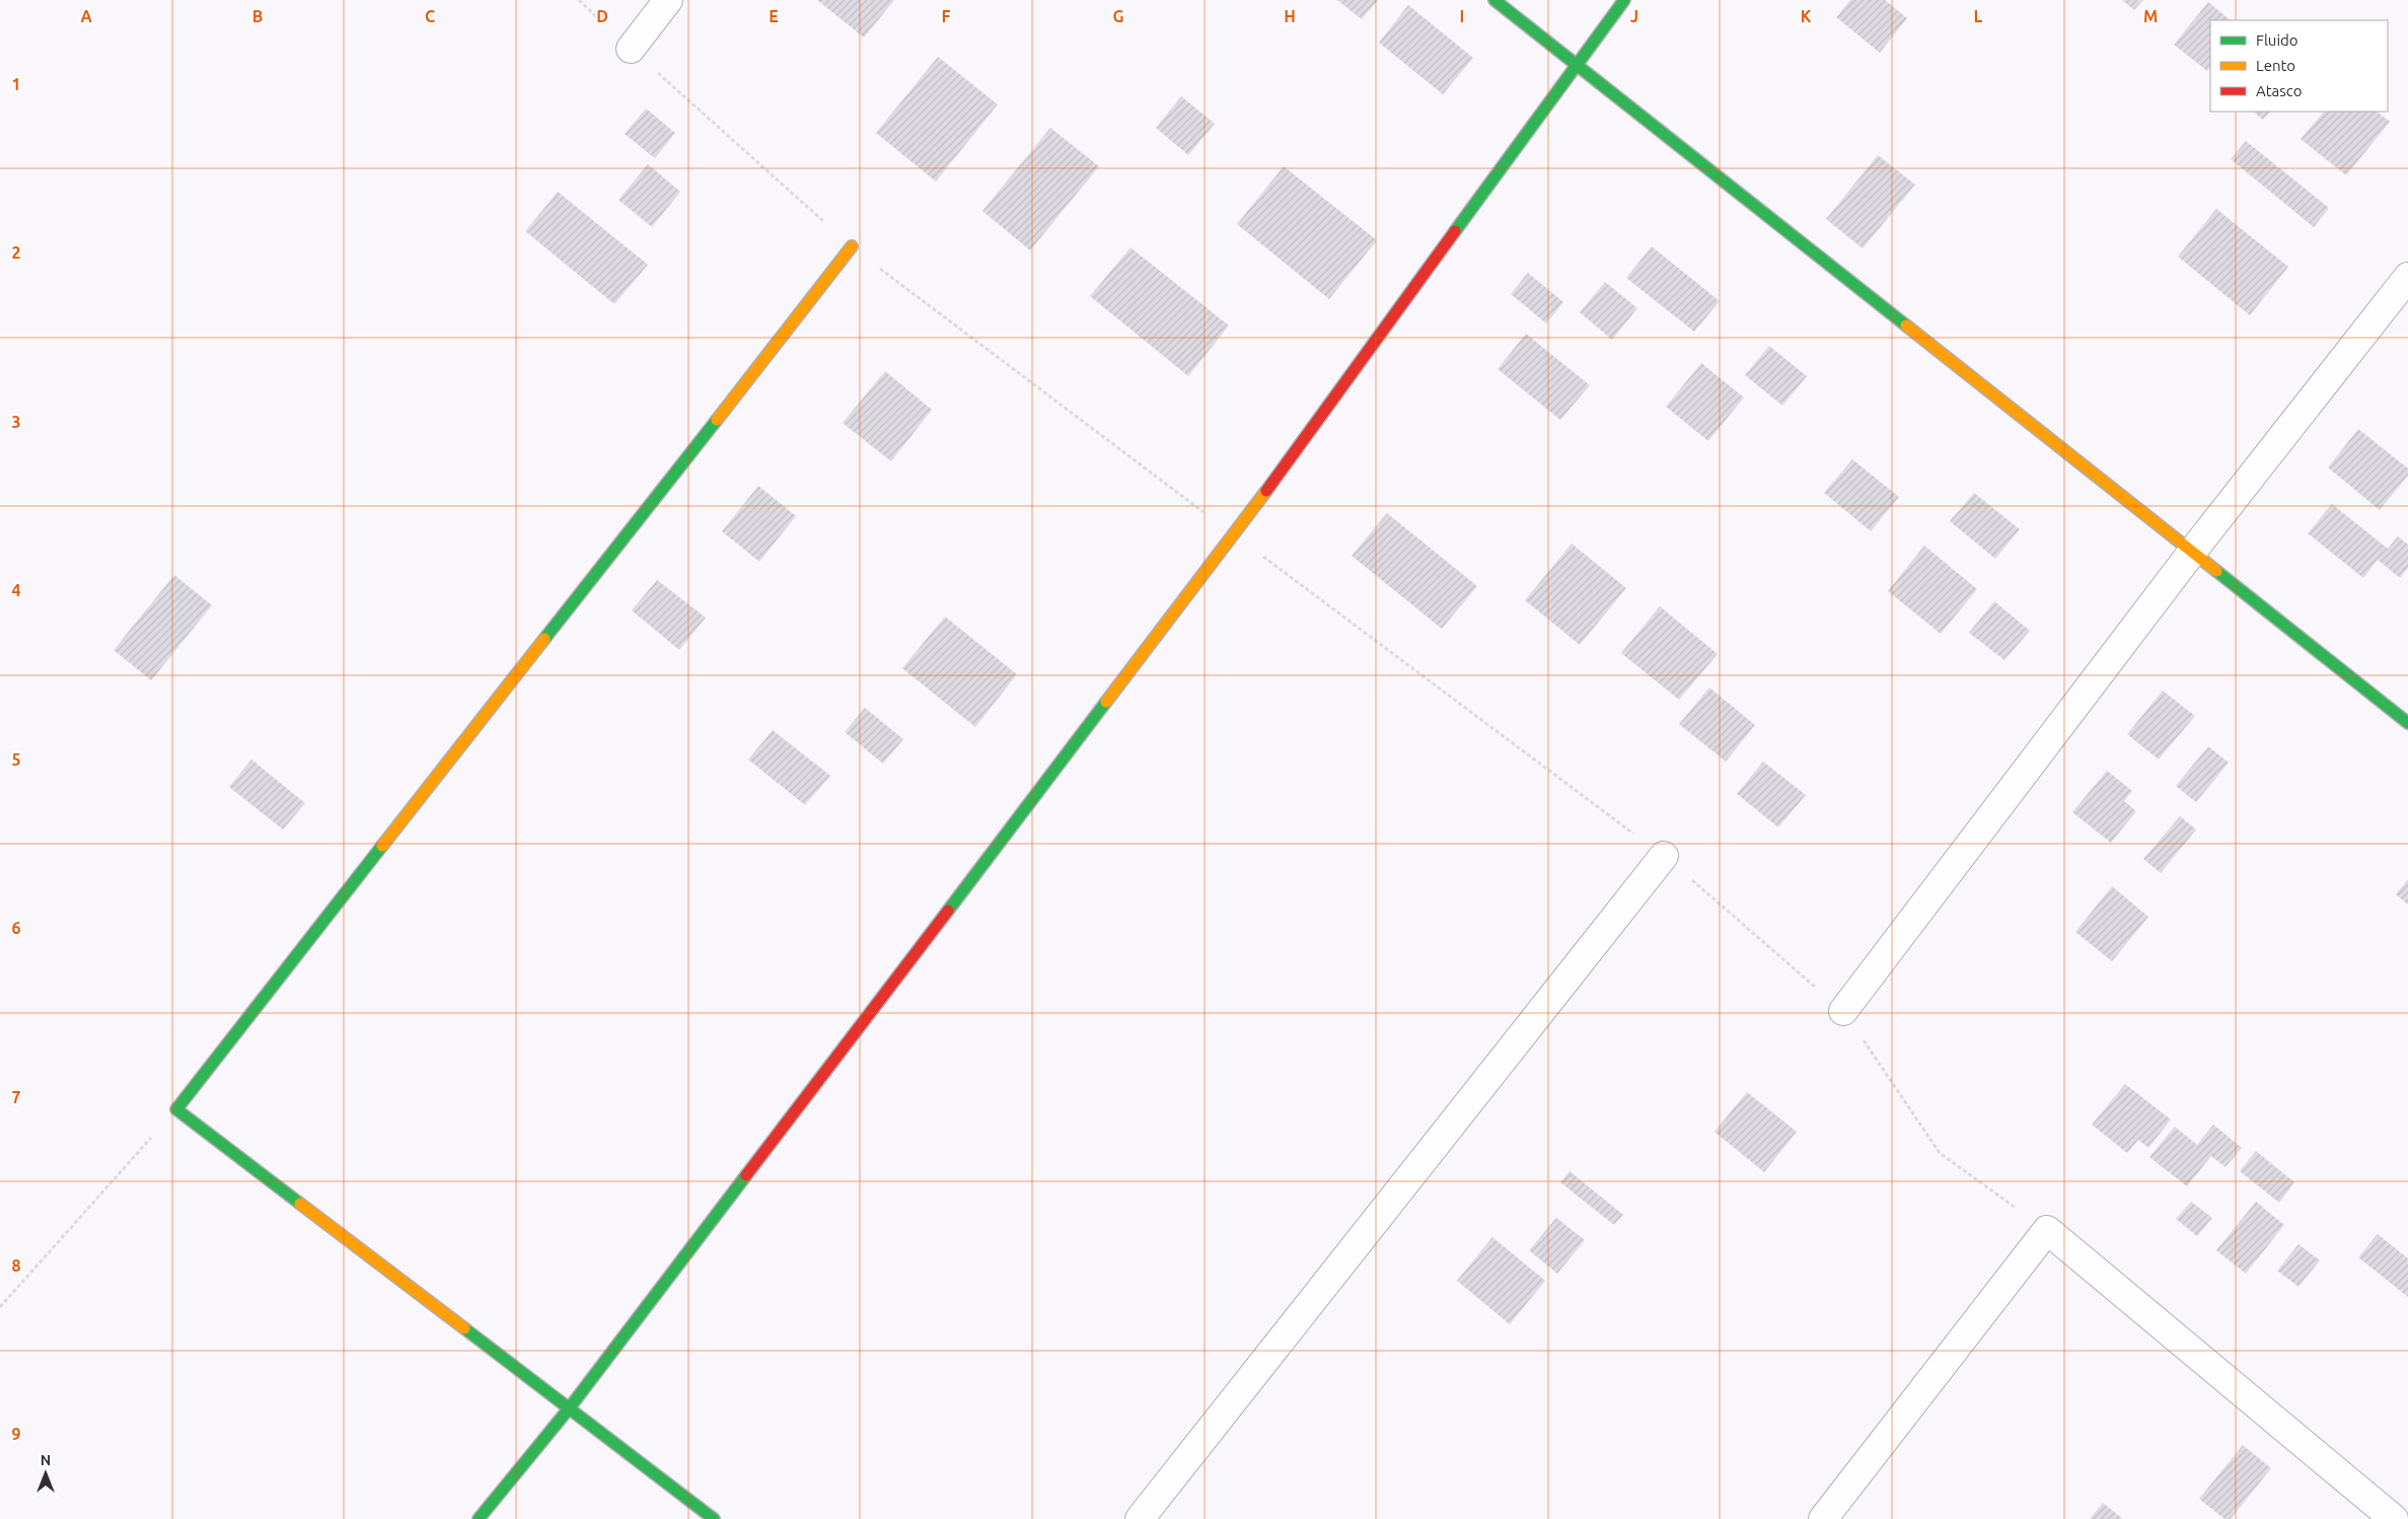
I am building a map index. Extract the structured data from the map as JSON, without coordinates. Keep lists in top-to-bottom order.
{
  "legend": ["Fluido", "Lento", "Atasco"],
  "north": "top",
  "grid": {
    "columns": [
      "A",
      "B",
      "C",
      "D",
      "E",
      "F",
      "G",
      "H",
      "I",
      "J",
      "K",
      "L",
      "M"
    ],
    "rows": [
      "1",
      "2",
      "3",
      "4",
      "5",
      "6",
      "7",
      "8",
      "9"
    ]
  }
}
